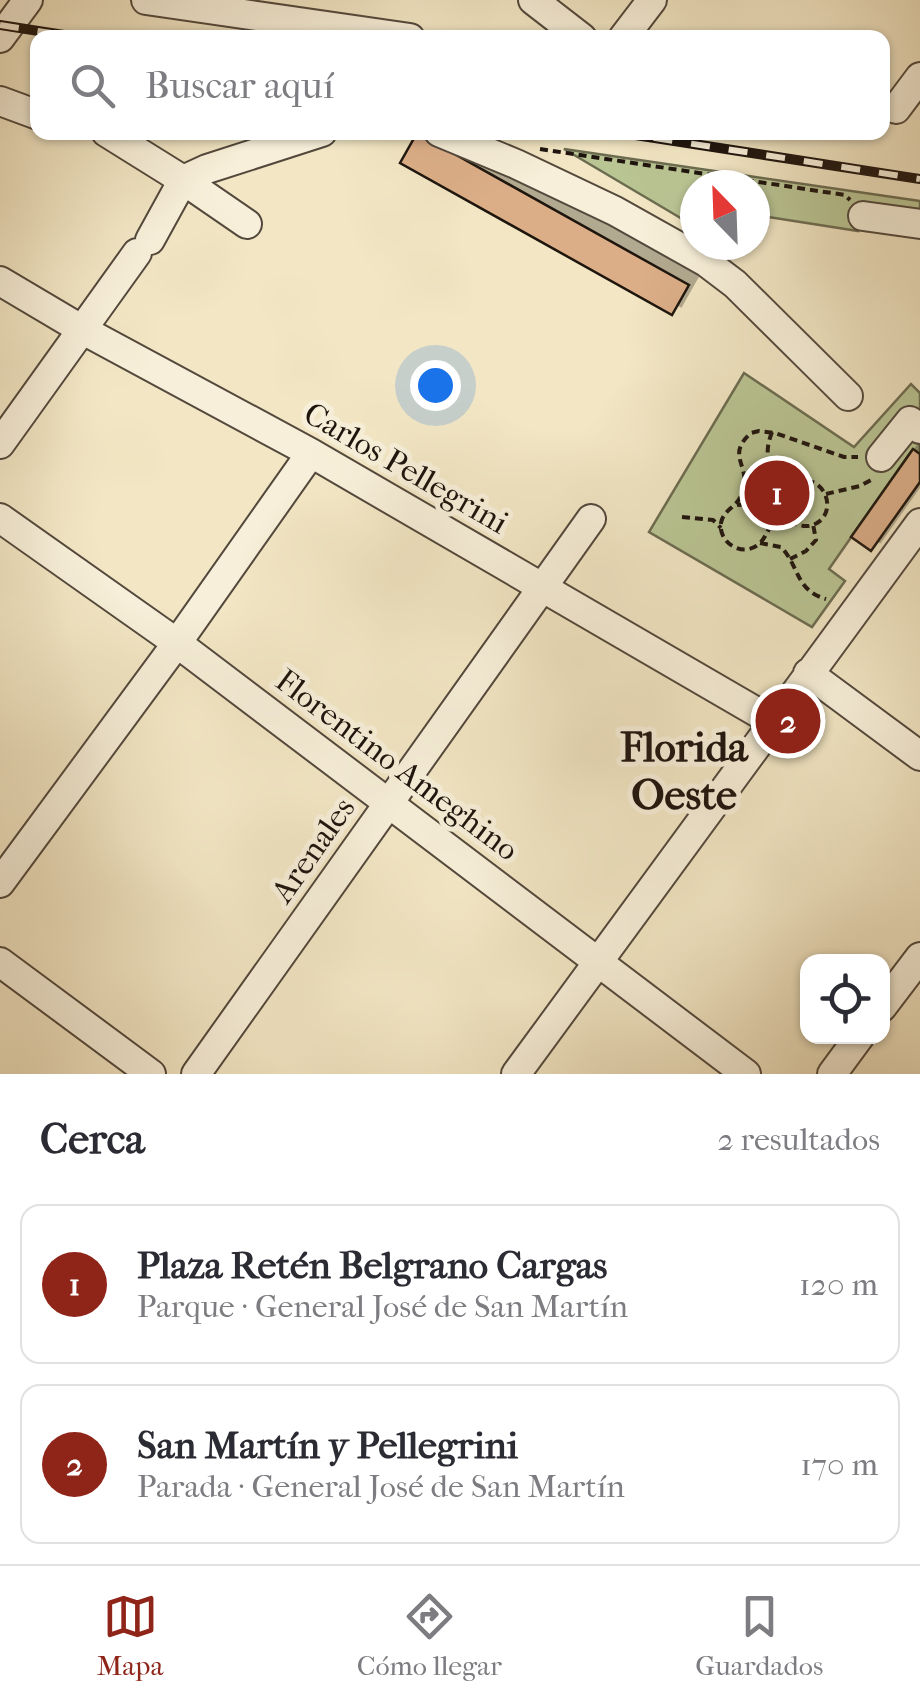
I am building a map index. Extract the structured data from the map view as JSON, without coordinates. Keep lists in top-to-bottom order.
{
  "streets": {
    "street": ["Carlos Pellegrini", "Florentino Ameghino", "Arenales"]
  },
  "crossings": [
    ["Carlos Pellegrini", "Arenales"],
    ["Florentino Ameghino", "Arenales"]
  ],
  "districts": ["Florida Oeste"],
  "north": "top left",
  "page": {
    "search": "Buscar aquí",
    "pins": ["1", "2"],
    "heading": ["Cerca", "2 resultados"],
    "list": [
      {
        "mark": "1",
        "name": "Plaza Retén Belgrano Cargas",
        "note": "Parque · General José de San Martín",
        "value": "120 m"
      },
      {
        "mark": "2",
        "name": "San Martín y Pellegrini",
        "note": "Parada · General José de San Martín",
        "value": "170 m"
      }
    ],
    "nav": ["Mapa", "Cómo llegar", "Guardados"]
  }
}
